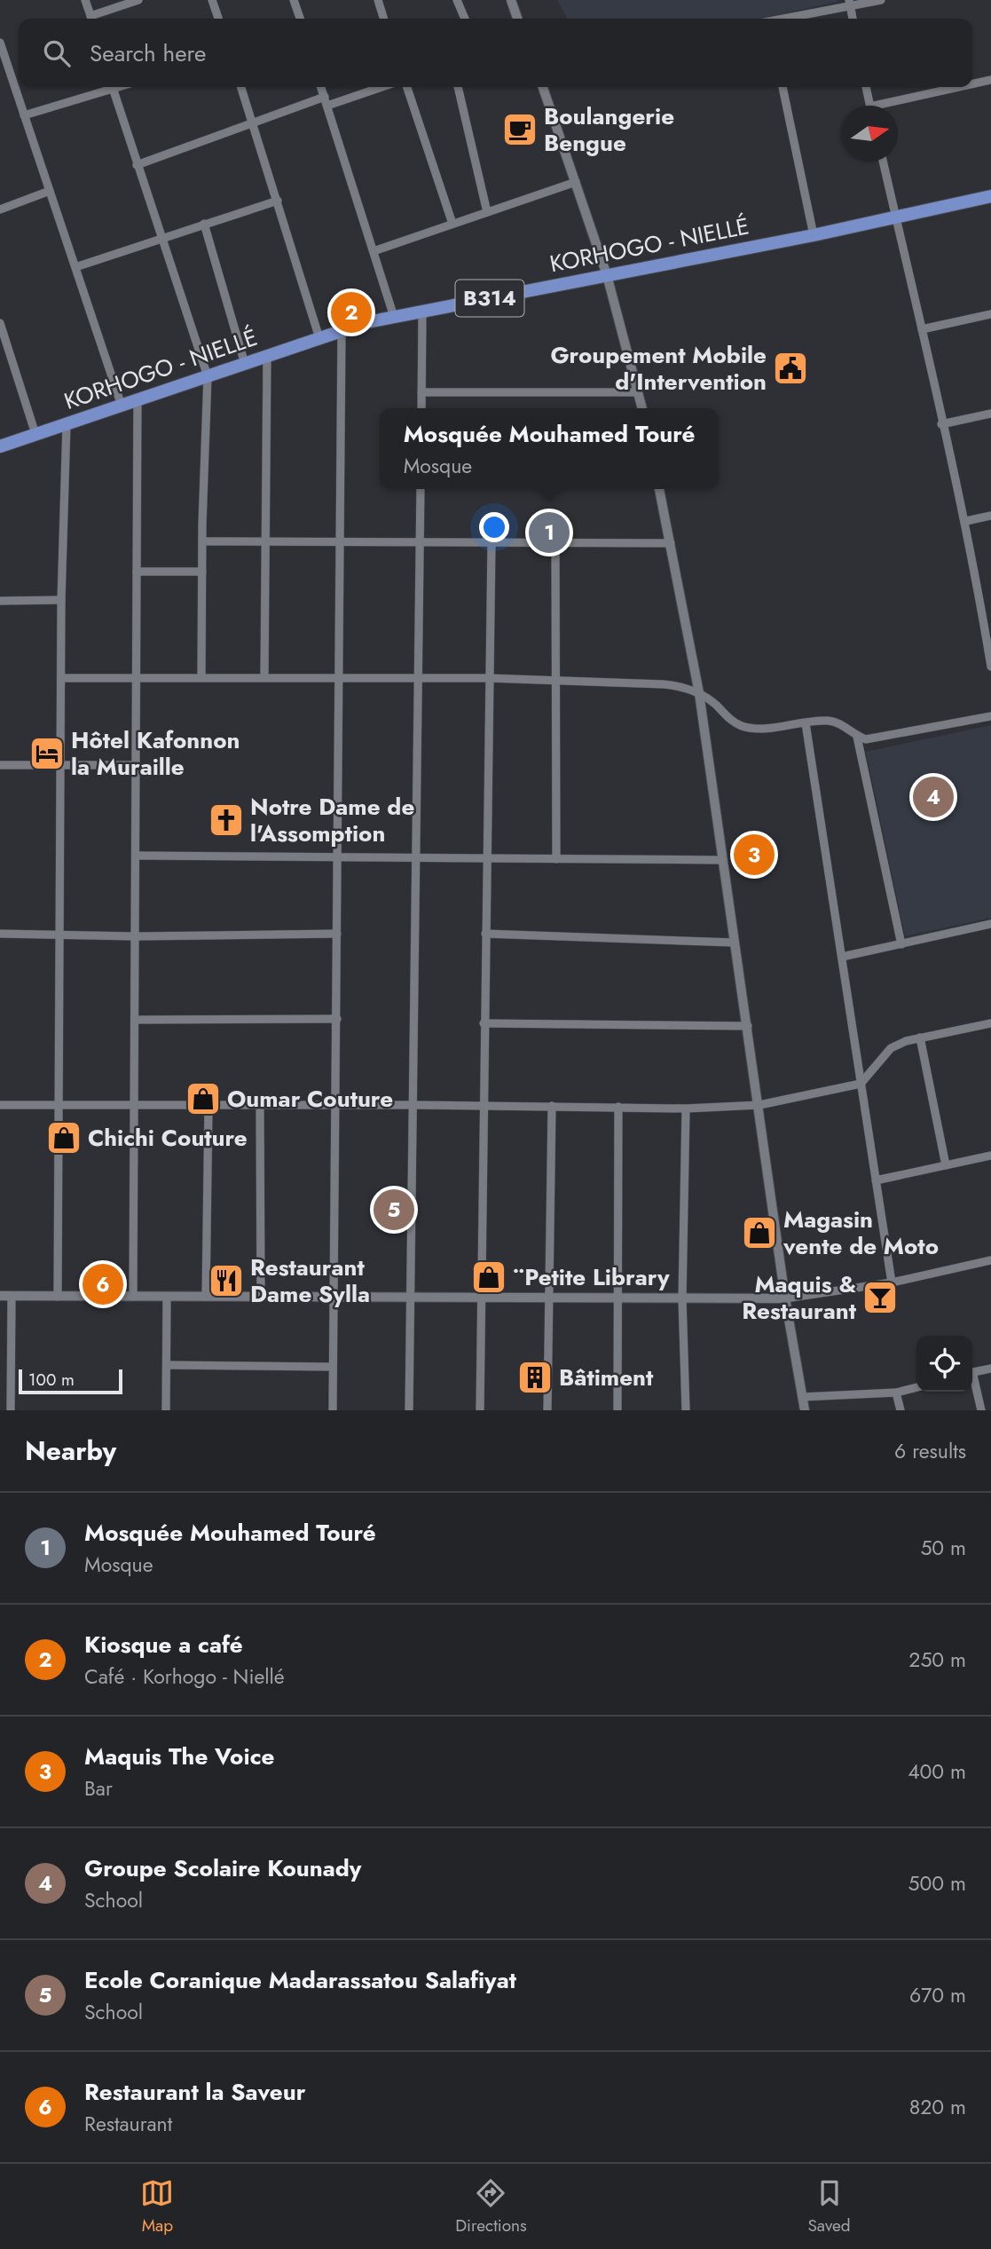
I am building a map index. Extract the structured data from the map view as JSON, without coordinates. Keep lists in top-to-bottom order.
{
  "streets": {
    "main road": ["KORHOGO - NIELLÉ", "B314"]
  },
  "places": {
    "cafe": ["Boulangerie Bengue"],
    "public building": ["Groupement Mobile d'Intervention"],
    "hotel": ["Hôtel Kafonnon la Muraille"],
    "church": ["Notre Dame de l'Assomption"],
    "shop": [
      "Oumar Couture",
      "Chichi Couture",
      "Magasin vente de Moto",
      "¨Petite Library"
    ],
    "restaurant": ["Restaurant Dame Sylla"],
    "bar": ["Maquis & Restaurant"],
    "building": ["Bâtiment"]
  },
  "scale_bar": "100 m",
  "north": "right",
  "page": {
    "search": "Search here",
    "pins": [
      "2",
      "1",
      "4",
      "3",
      "5",
      "6"
    ],
    "popup": ["Mosquée Mouhamed Touré", "Mosque"],
    "scale": "100 m",
    "heading": ["Nearby", "6 results"],
    "list": [
      {
        "mark": "1",
        "name": "Mosquée Mouhamed Touré",
        "note": "Mosque",
        "value": "50 m"
      },
      {
        "mark": "2",
        "name": "Kiosque a café",
        "note": "Café · Korhogo - Niellé",
        "value": "250 m"
      },
      {
        "mark": "3",
        "name": "Maquis The Voice",
        "note": "Bar",
        "value": "400 m"
      },
      {
        "mark": "4",
        "name": "Groupe Scolaire Kounady",
        "note": "School",
        "value": "500 m"
      },
      {
        "mark": "5",
        "name": "Ecole Coranique Madarassatou Salafiyat",
        "note": "School",
        "value": "670 m"
      },
      {
        "mark": "6",
        "name": "Restaurant la Saveur",
        "note": "Restaurant",
        "value": "820 m"
      }
    ],
    "nav": ["Map", "Directions", "Saved"]
  }
}
